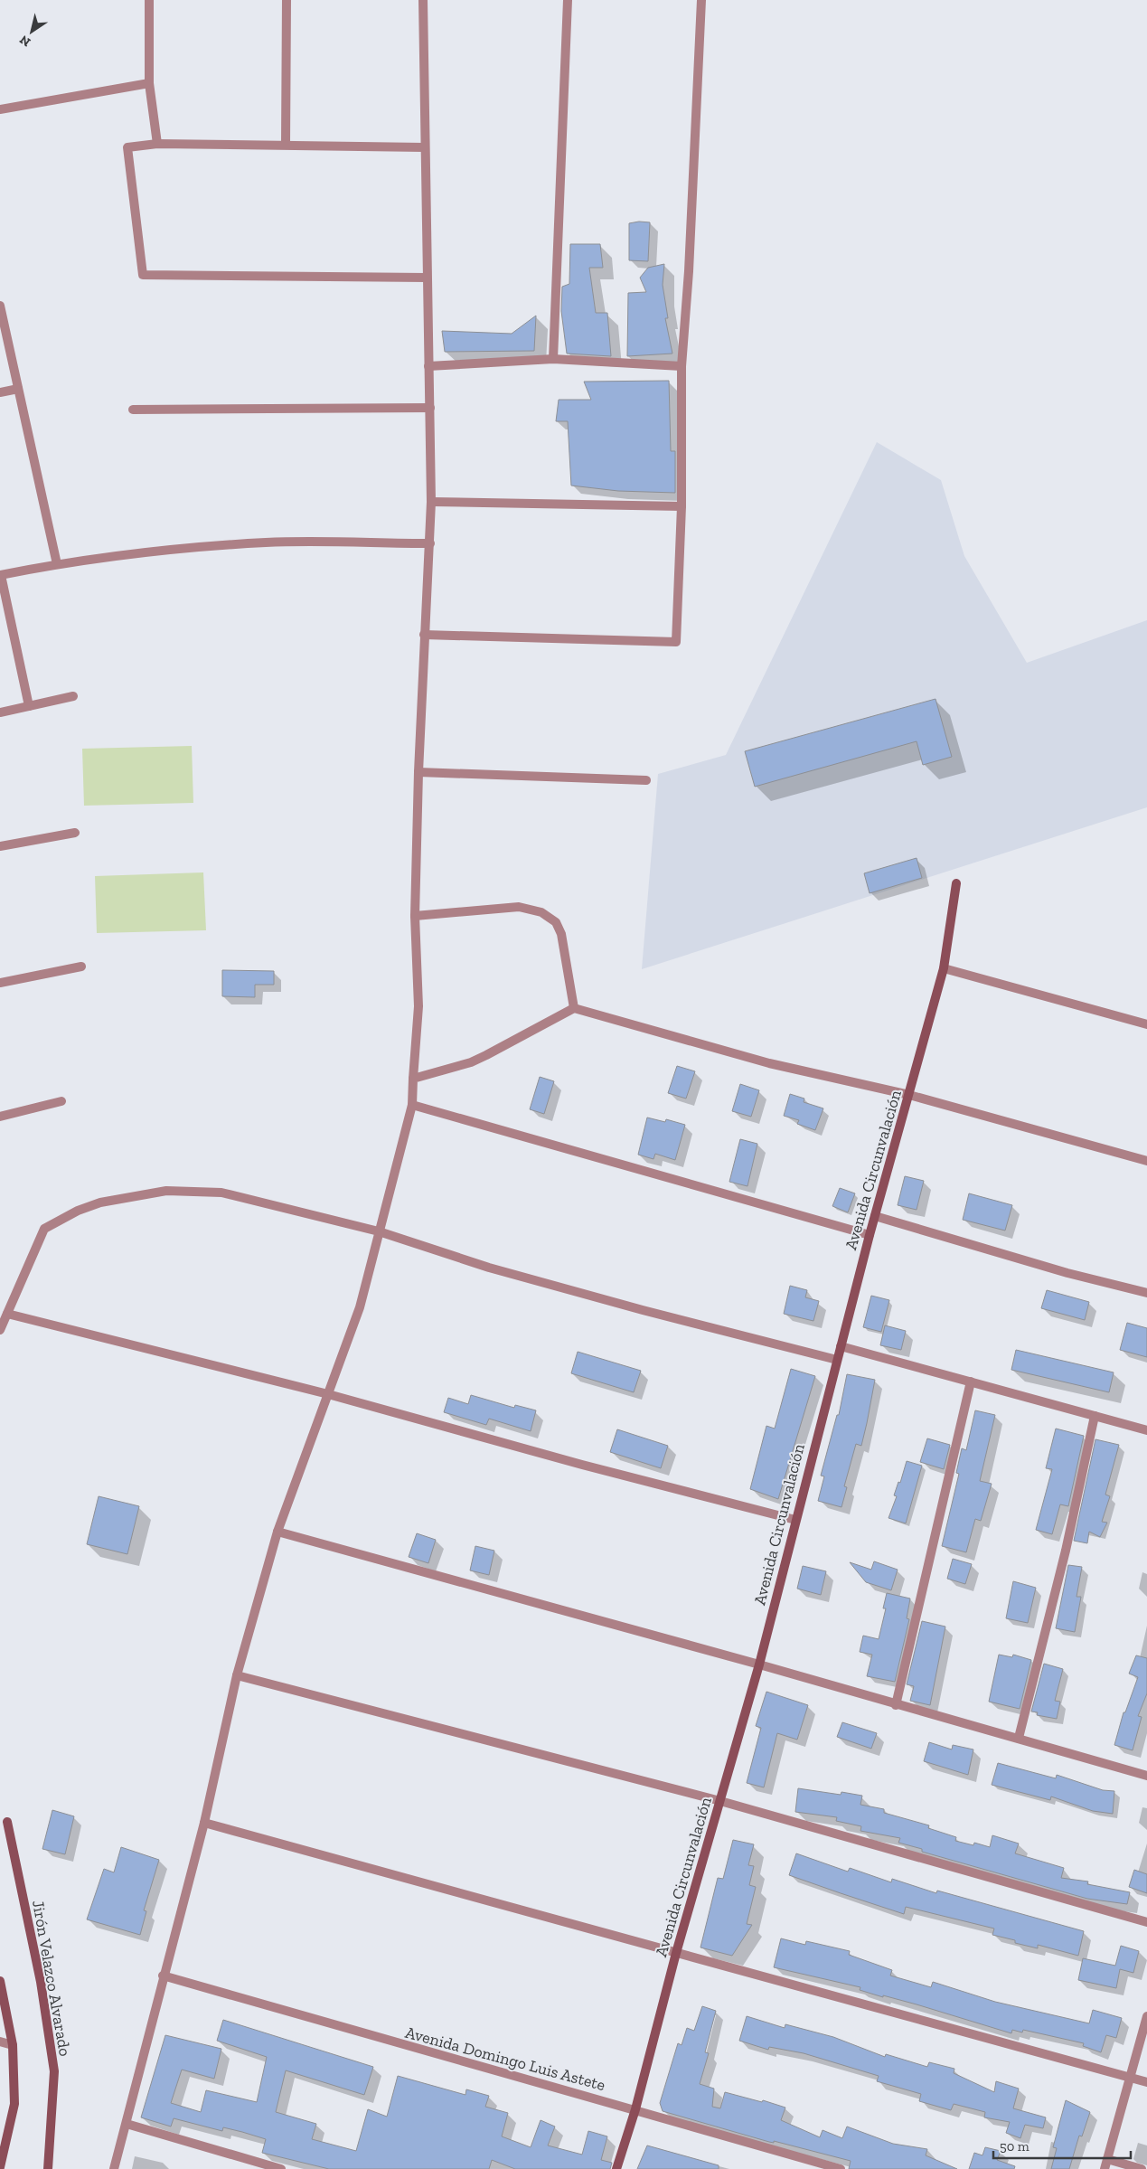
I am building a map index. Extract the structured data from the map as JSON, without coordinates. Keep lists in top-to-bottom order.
{
  "streets": {
    "street": ["Avenida Circunvalación", "Jirón Velazco Alvarado", "Avenida Domingo Luis Astete"]
  },
  "crossings": [
    ["Avenida Circunvalación", "Avenida Domingo Luis Astete"]
  ],
  "scale_bar": "50 m",
  "north": "bottom left"
}
